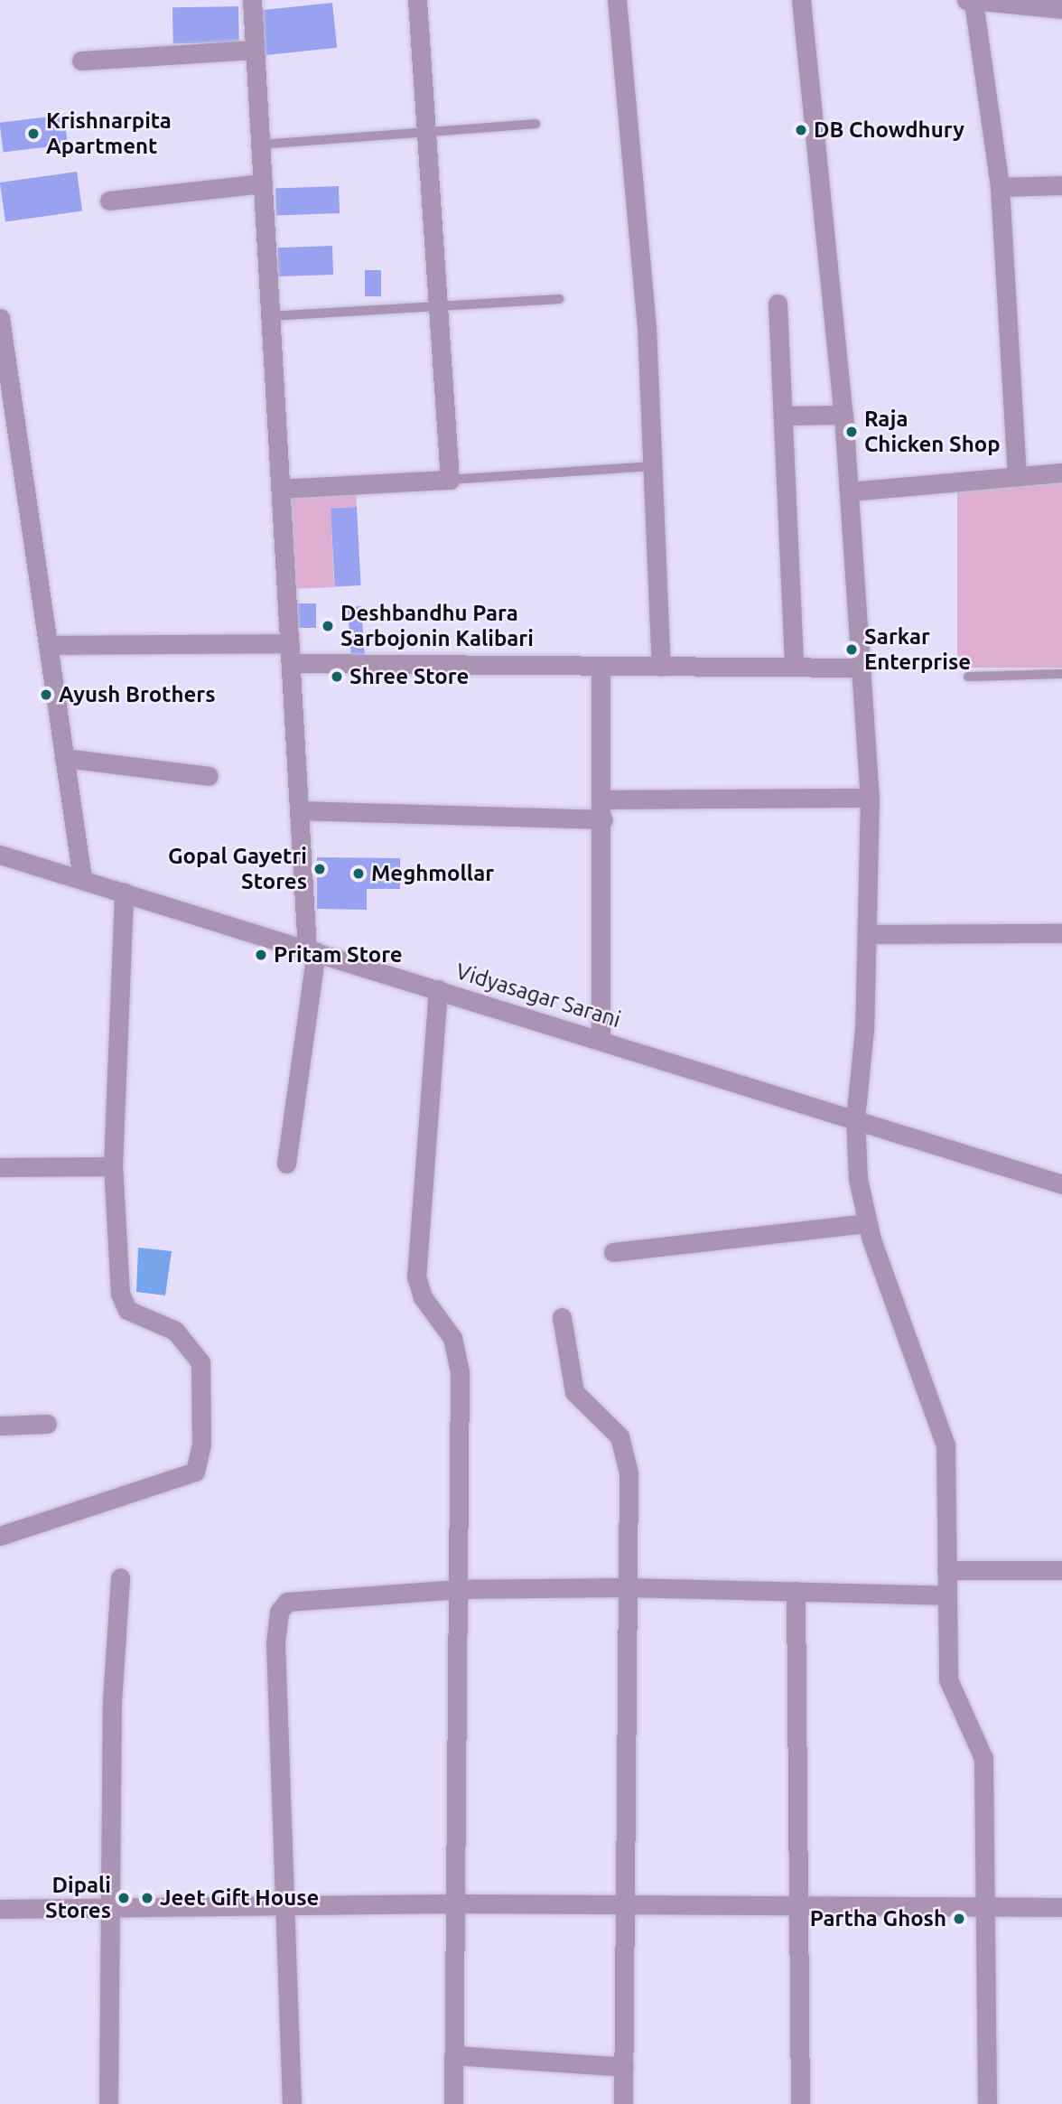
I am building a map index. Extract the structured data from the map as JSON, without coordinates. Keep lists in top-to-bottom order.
{
  "streets": {
    "street": ["Vidyasagar Sarani"]
  },
  "places": [
    "DB Chowdhury",
    "Krishnarpita Apartment",
    "Raja Chicken Shop",
    "Deshbandhu Para Sarbojonin Kalibari",
    "Sarkar Enterprise",
    "Shree Store",
    "Ayush Brothers",
    "Gopal Gayetri Stores",
    "Meghmollar",
    "Pritam Store",
    "Dipali Stores",
    "Jeet Gift House",
    "Partha Ghosh"
  ]
}
